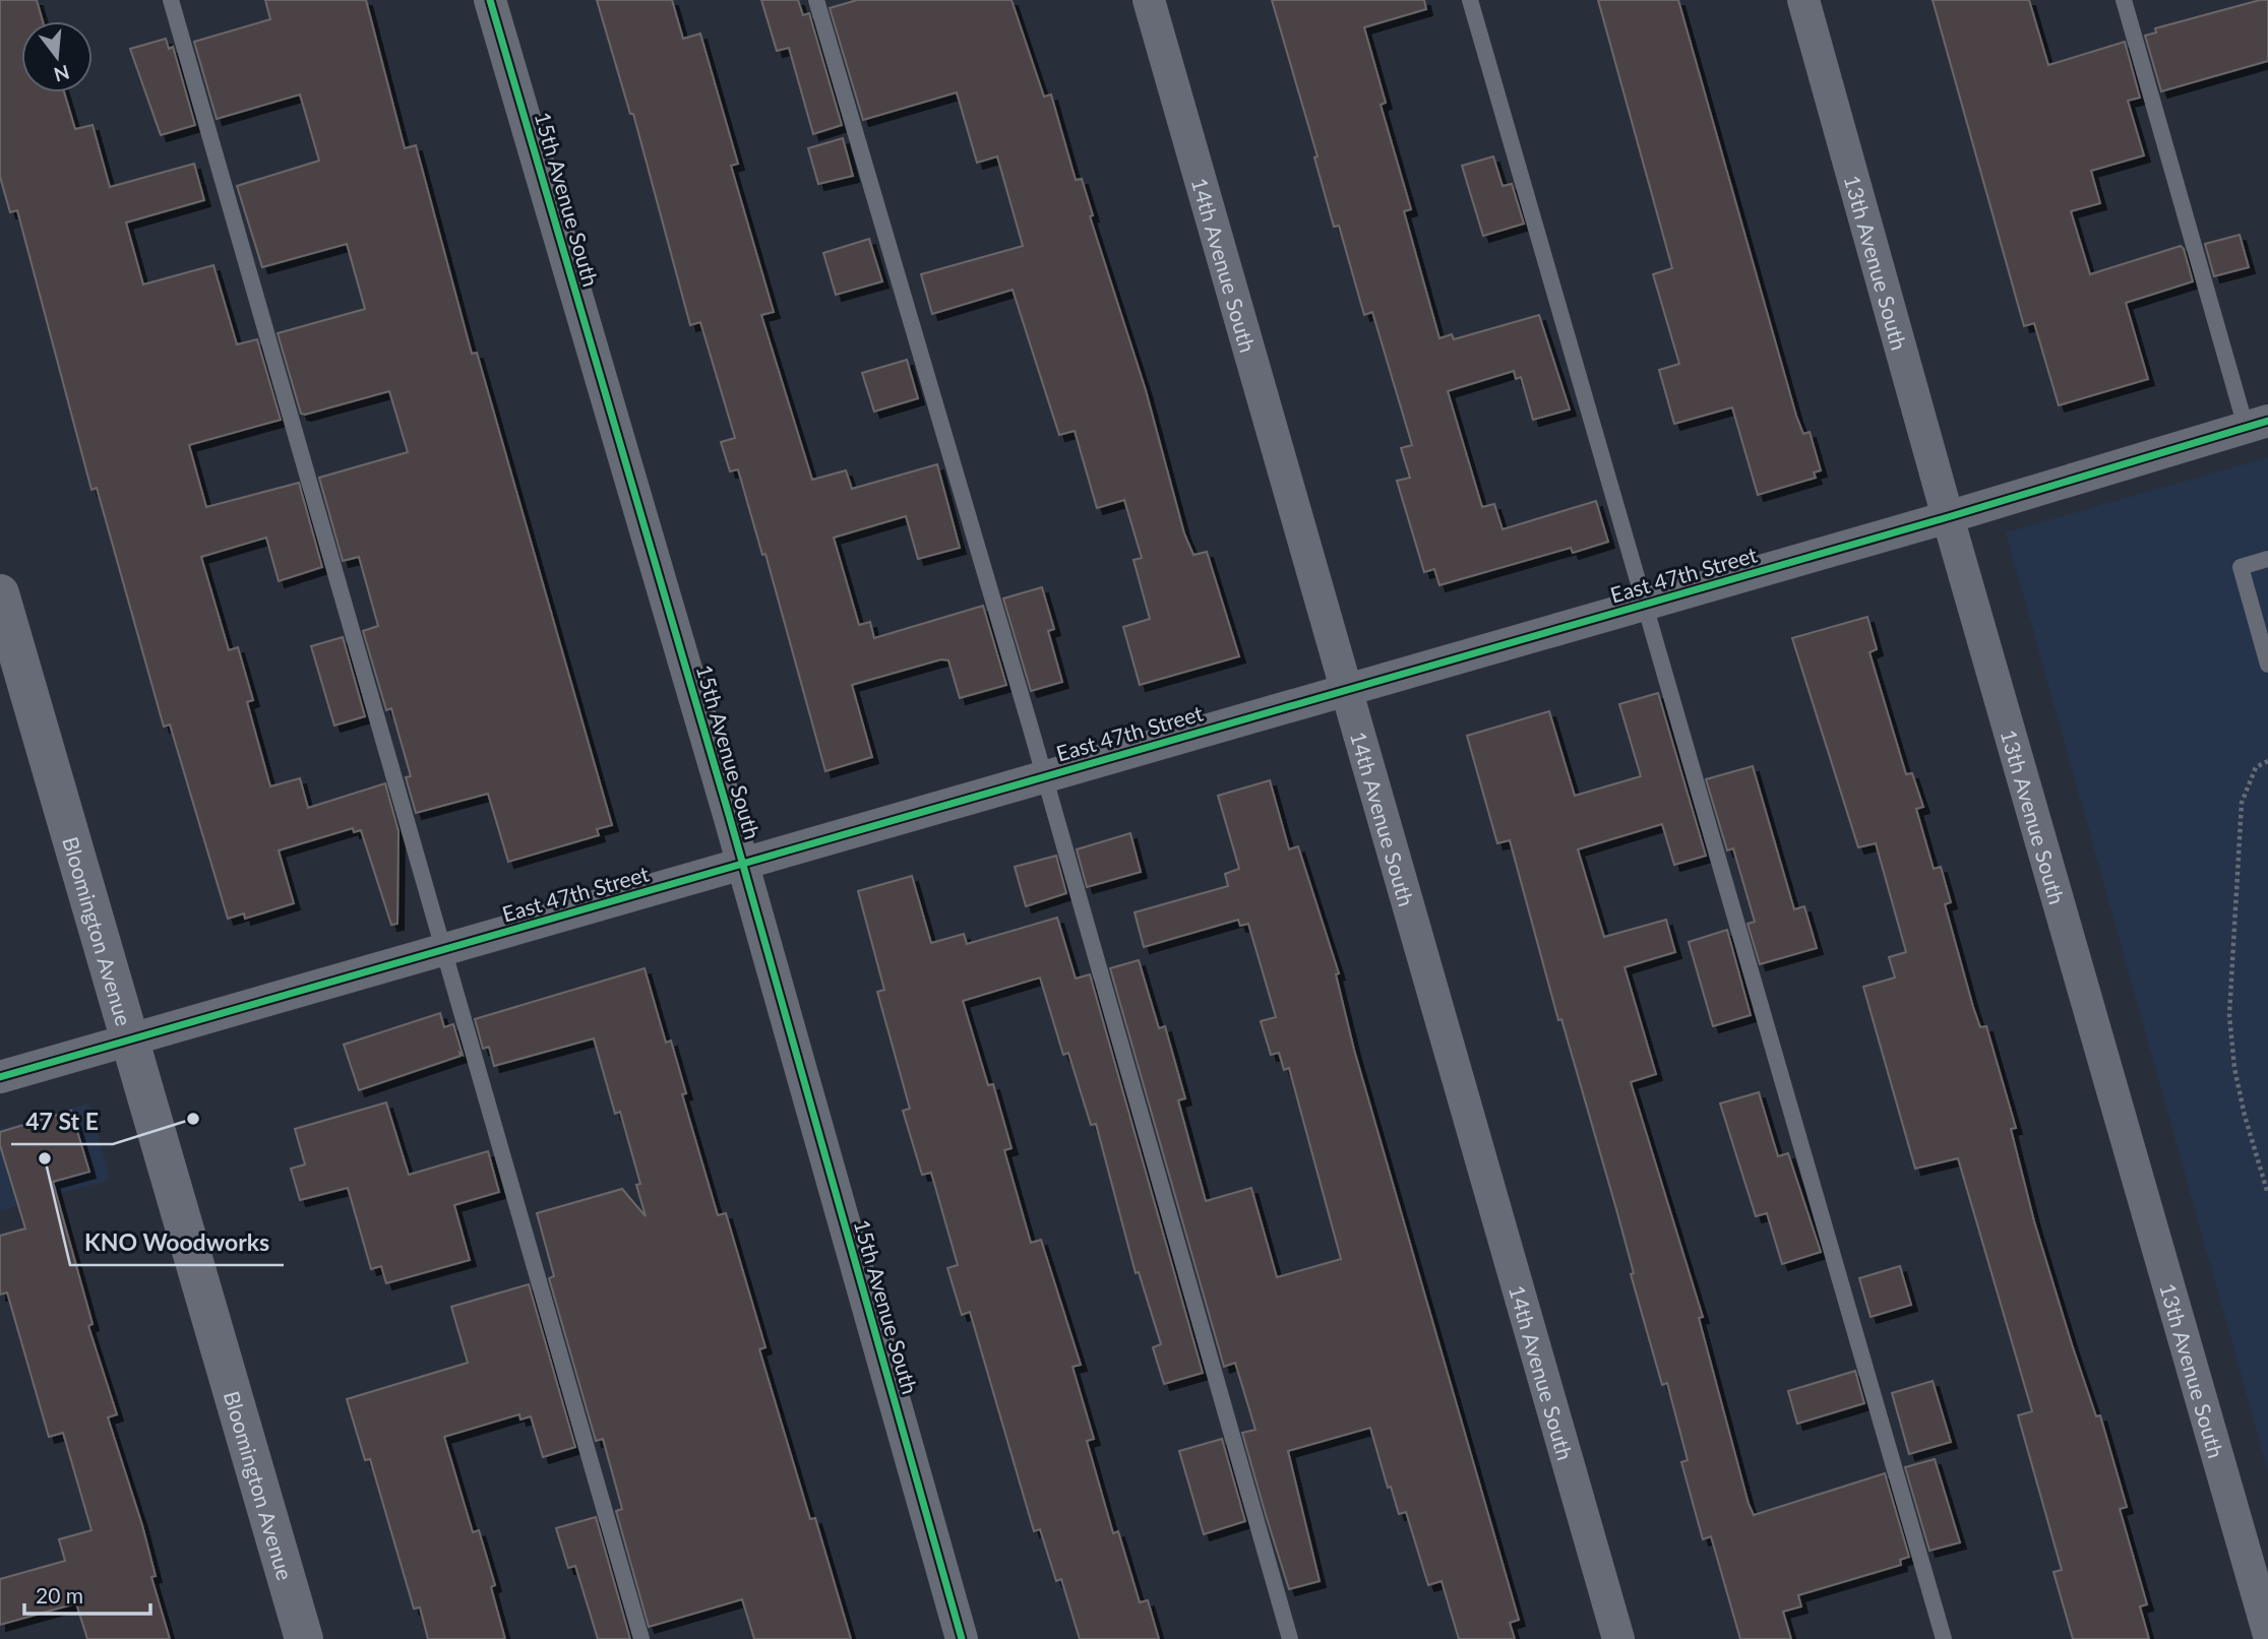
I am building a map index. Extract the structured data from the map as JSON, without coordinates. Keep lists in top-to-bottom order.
{
  "streets": {
    "street": [
      "15th Avenue South",
      "13th Avenue South",
      "14th Avenue South",
      "East 47th Street",
      "Bloomington Avenue"
    ]
  },
  "crossings": [
    ["15th Avenue South", "East 47th Street"],
    ["13th Avenue South", "East 47th Street"],
    ["14th Avenue South", "East 47th Street"],
    ["East 47th Street", "Bloomington Avenue"]
  ],
  "places": ["47 St E", "KNO Woodworks"],
  "scale_bar": "20 m",
  "north": "bottom"
}
